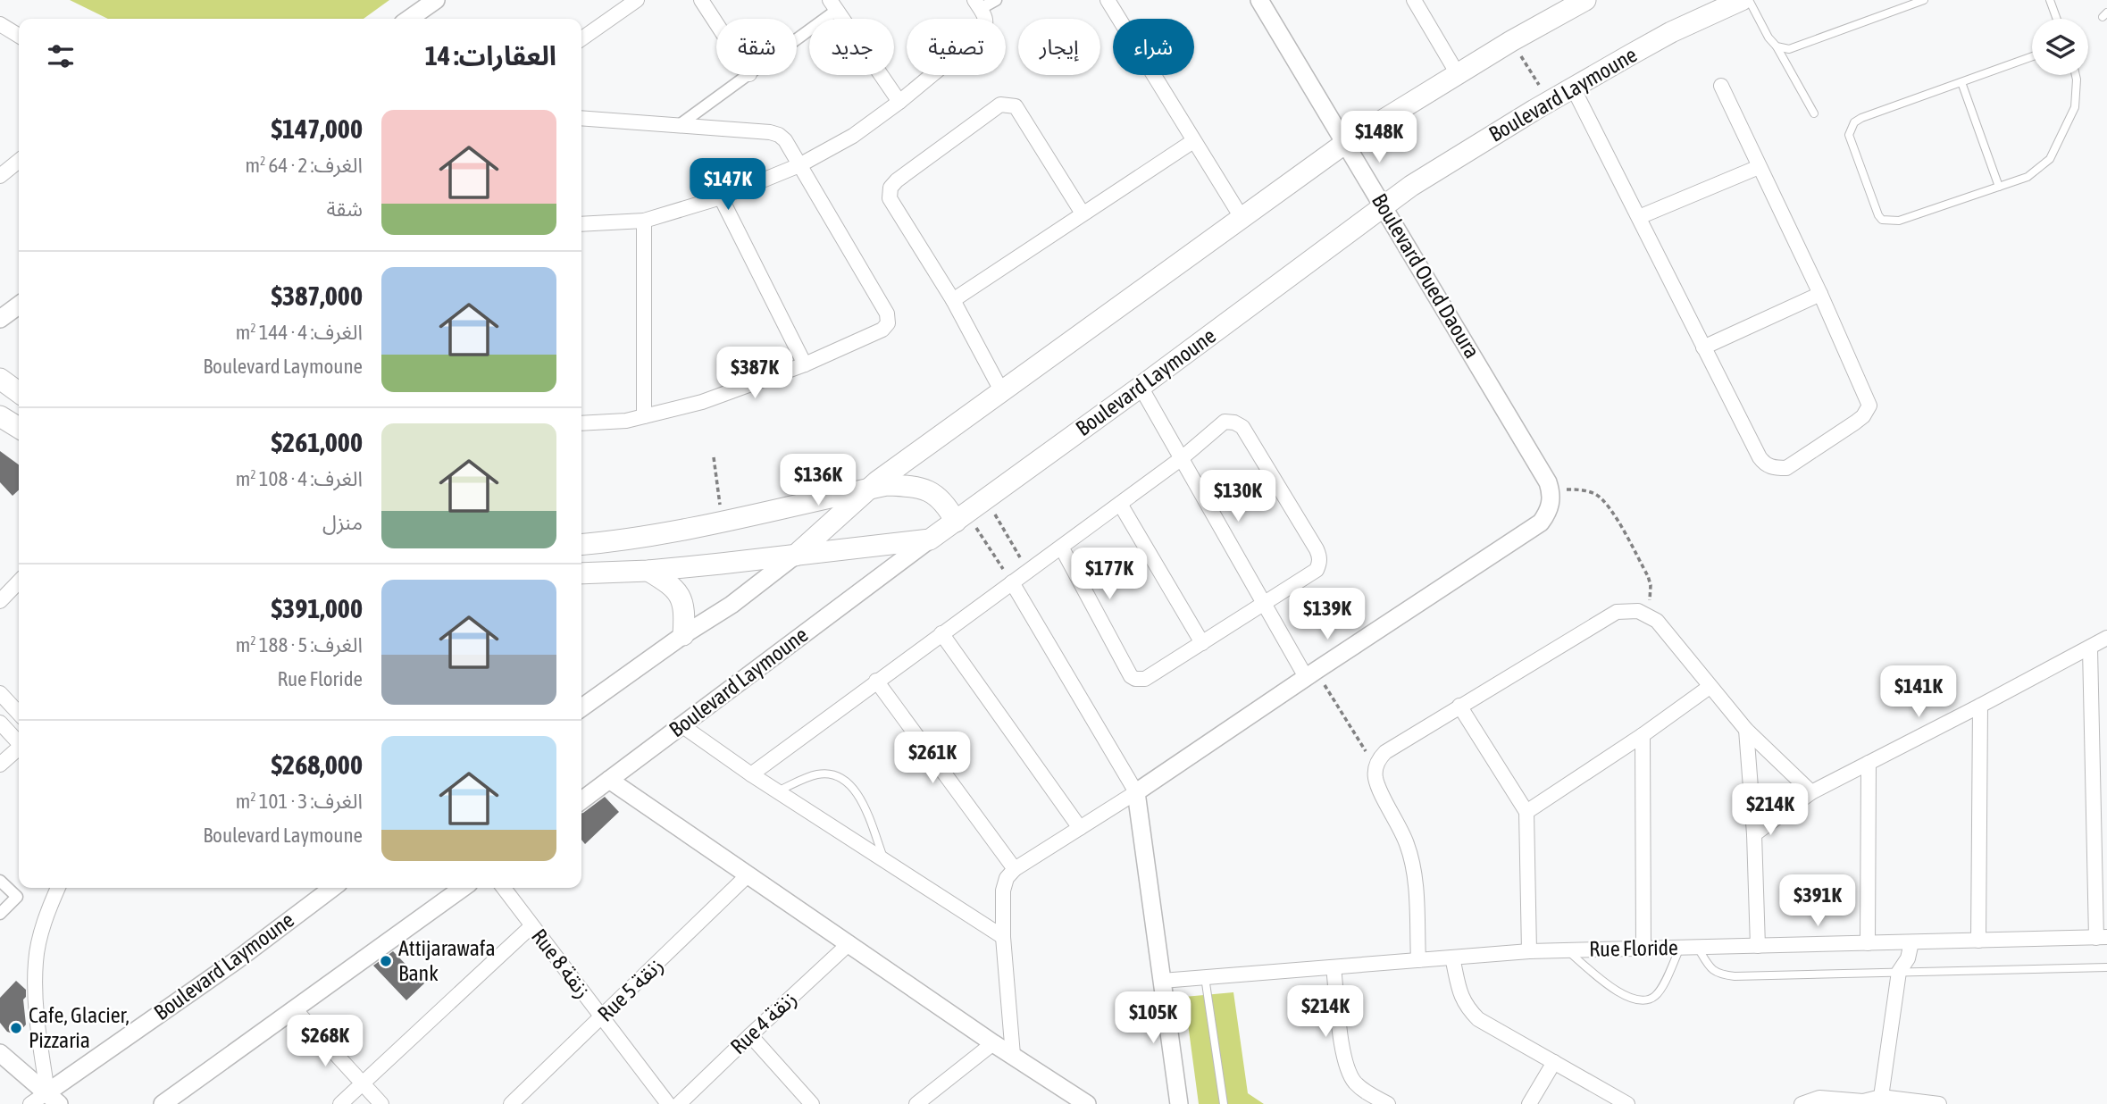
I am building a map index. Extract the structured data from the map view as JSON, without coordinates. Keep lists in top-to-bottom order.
{
  "streets": {
    "main road": ["Boulevard Laymoune"],
    "street": [
      "Boulevard Oued Daoura",
      "Rue Floride",
      "Rue 8 زنقة",
      "Rue 5 زنقة",
      "Rue 4 زنقة"
    ]
  },
  "crossings": [
    ["Boulevard Laymoune", "Boulevard Oued Daoura"],
    ["Rue 8 زنقة", "Rue 5 زنقة"]
  ],
  "places": ["Attijarawafa Bank", "Cafe, Glacier, Pizzaria"],
  "page": {
    "chip": [
      "شراء",
      "إيجار",
      "تصفية",
      "جديد",
      "شقة"
    ],
    "heading": "العقارات: 14",
    "list": [
      {
        "name": "$147,000",
        "note": "الغرف: 2 · 64 m² · شقة"
      },
      {
        "name": "$387,000",
        "note": "الغرف: 4 · 144 m² · Boulevard Laymoune"
      },
      {
        "name": "$261,000",
        "note": "الغرف: 4 · 108 m² · منزل"
      },
      {
        "name": "$391,000",
        "note": "الغرف: 5 · 188 m² · Rue Floride"
      },
      {
        "name": "$268,000",
        "note": "الغرف: 3 · 101 m² · Boulevard Laymoune"
      }
    ],
    "price": [
      "$148K",
      "$147K",
      "$387K",
      "$136K",
      "$130K",
      "$177K",
      "$139K",
      "$141K",
      "$261K",
      "$214K",
      "$391K",
      "$214K",
      "$105K",
      "$268K"
    ]
  }
}
